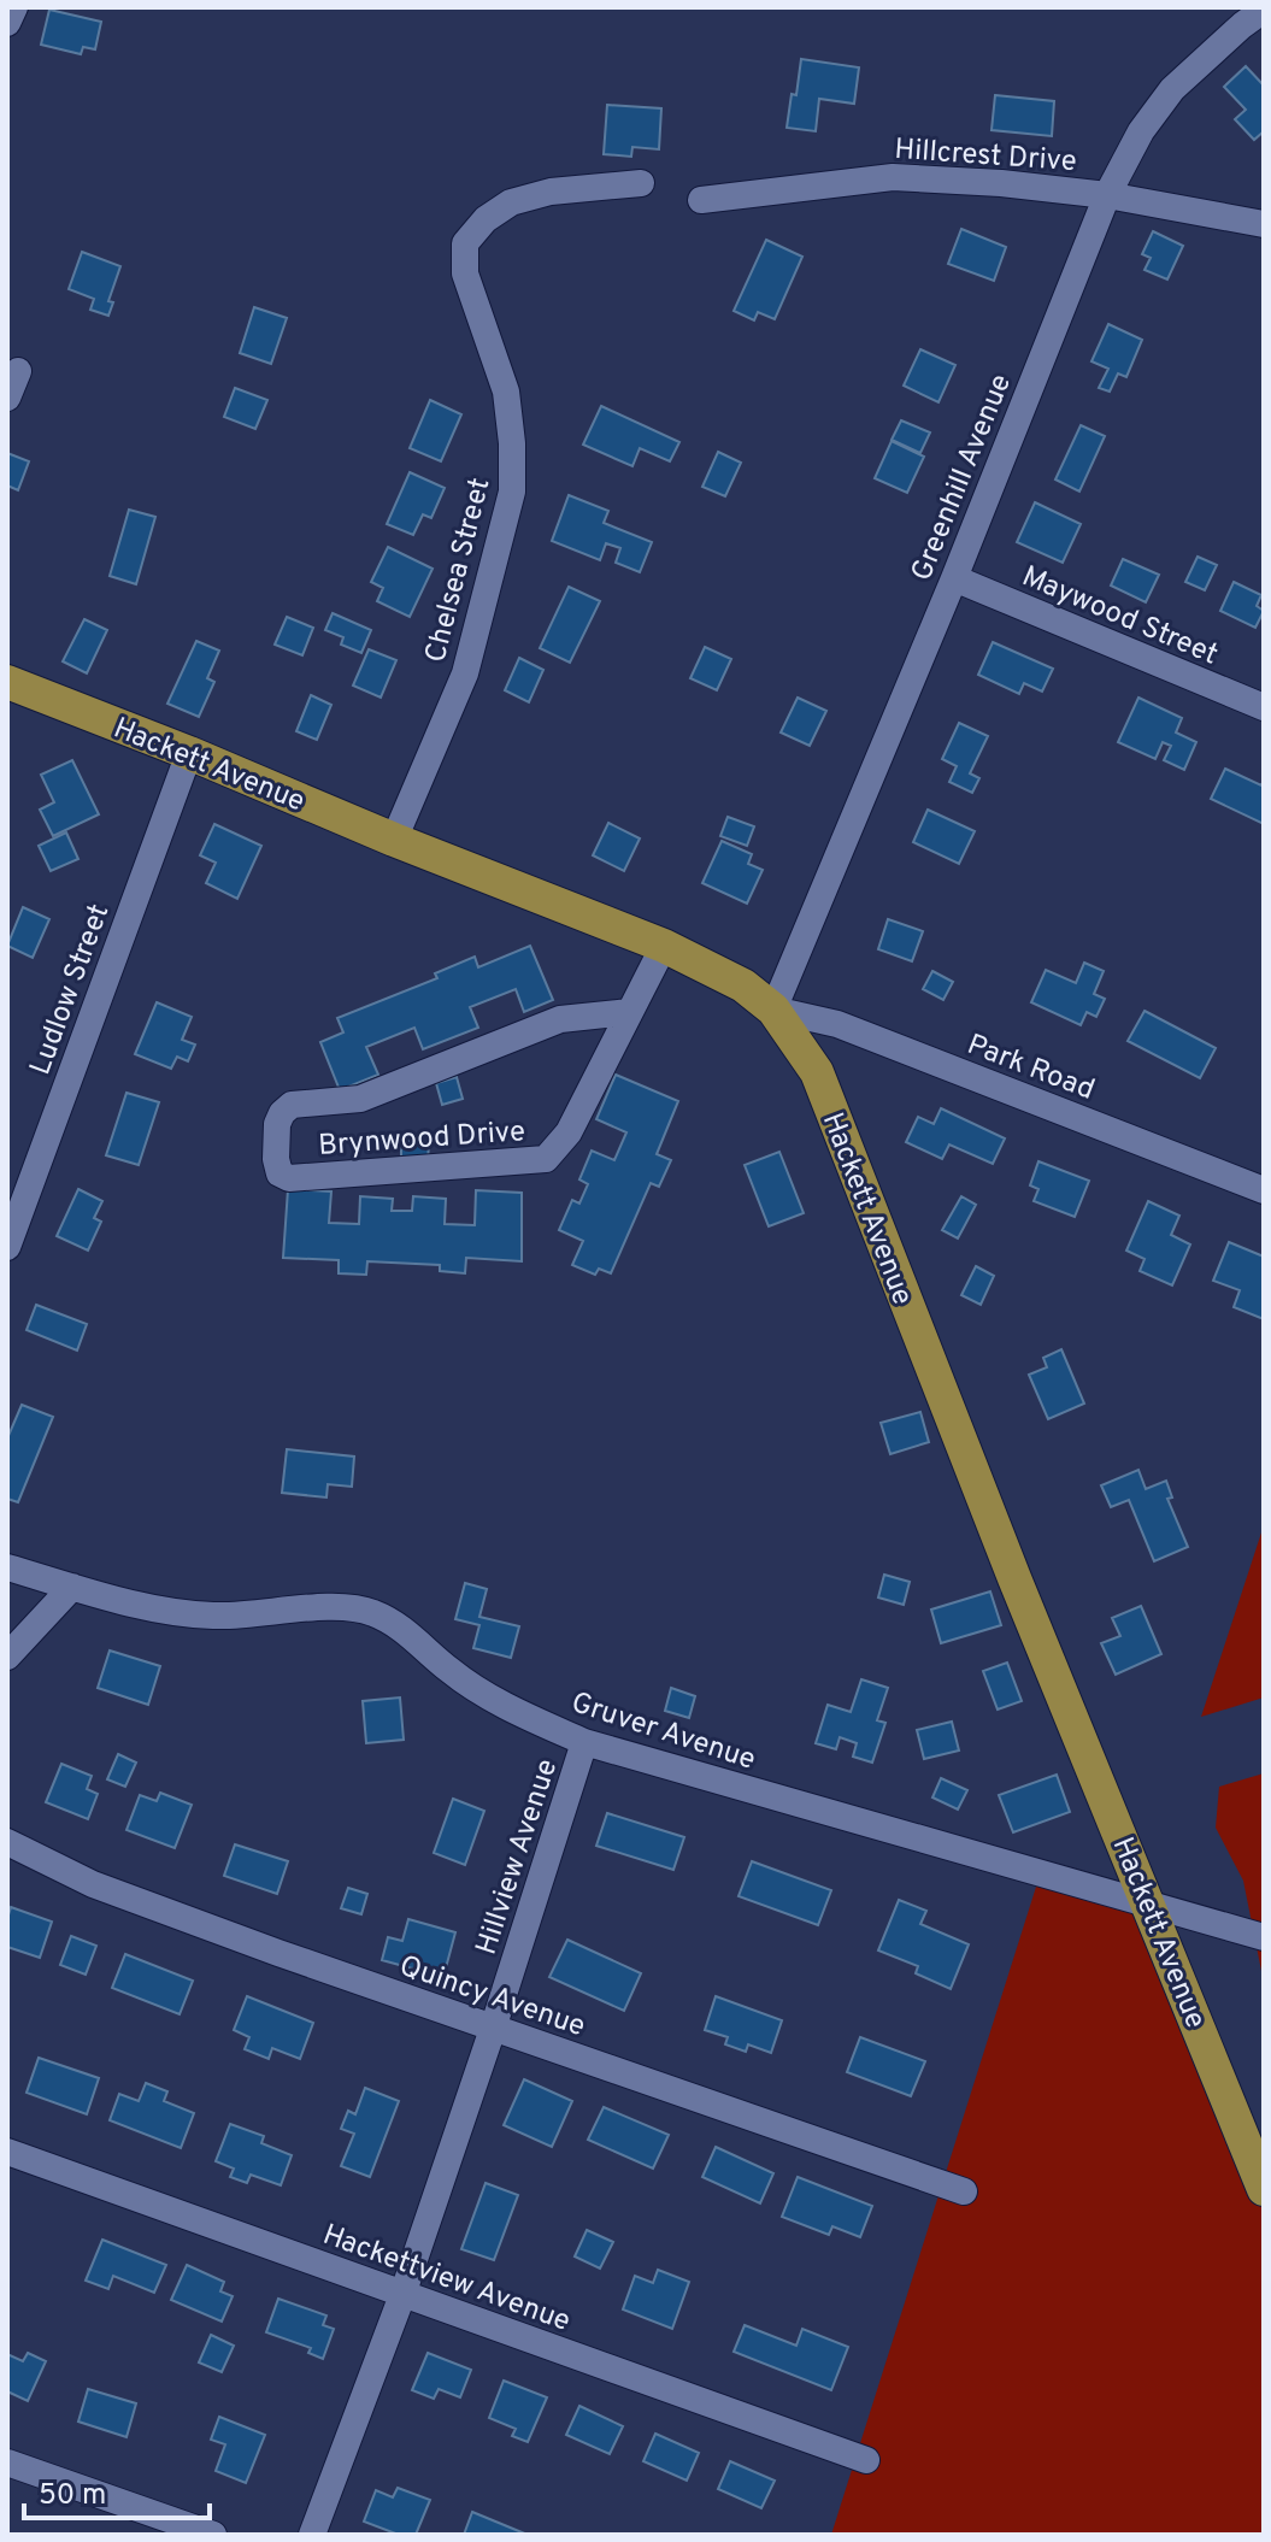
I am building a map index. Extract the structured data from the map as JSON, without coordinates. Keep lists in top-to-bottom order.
{
  "streets": {
    "main road": ["Hackett Avenue"],
    "street": [
      "Hillcrest Drive",
      "Greenhill Avenue",
      "Chelsea Street",
      "Maywood Street",
      "Ludlow Street",
      "Park Road",
      "Brynwood Drive",
      "Gruver Avenue",
      "Hillview Avenue",
      "Quincy Avenue",
      "Hackettview Avenue"
    ]
  },
  "crossings": [
    ["Hillcrest Drive", "Greenhill Avenue"],
    ["Greenhill Avenue", "Maywood Street"],
    ["Greenhill Avenue", "Hackett Avenue"],
    ["Greenhill Avenue", "Park Road"],
    ["Chelsea Street", "Hackett Avenue"],
    ["Hackett Avenue", "Ludlow Street"],
    ["Hackett Avenue", "Park Road"],
    ["Hackett Avenue", "Brynwood Drive"],
    ["Hackett Avenue", "Gruver Avenue"],
    ["Gruver Avenue", "Hillview Avenue"],
    ["Hillview Avenue", "Quincy Avenue"],
    ["Hillview Avenue", "Hackettview Avenue"]
  ],
  "scale_bar": "50 m"
}
